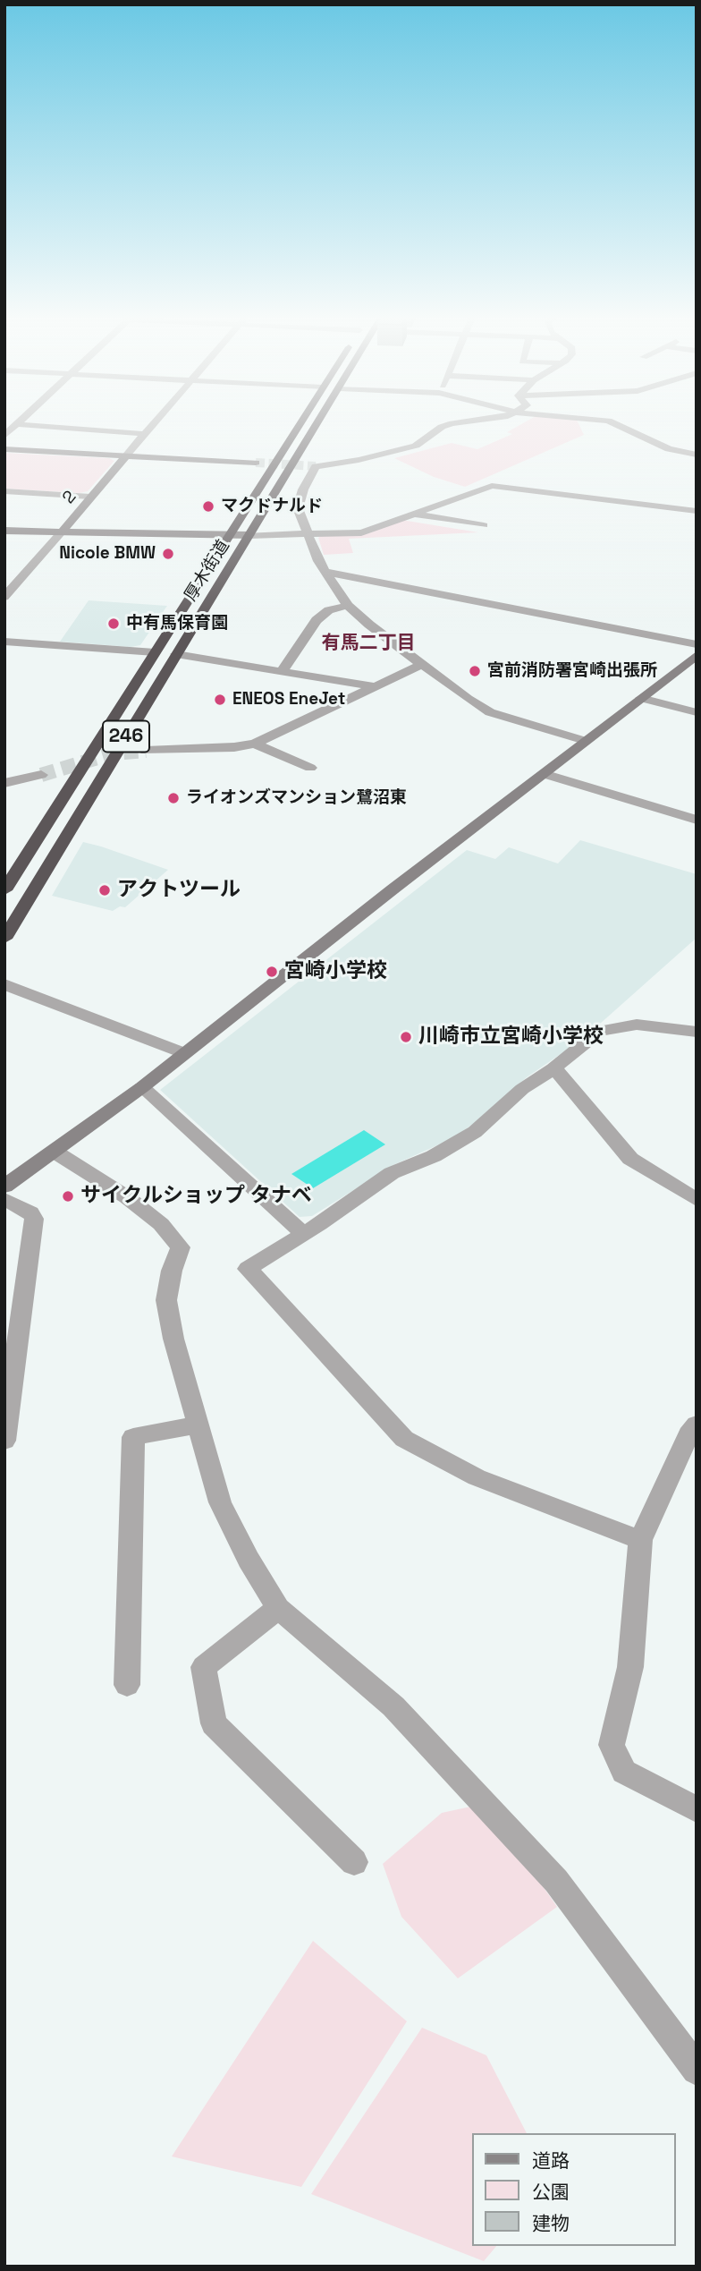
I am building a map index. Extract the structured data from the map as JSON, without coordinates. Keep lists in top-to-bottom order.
{
  "streets": {
    "highway": ["厚木街道", "246"],
    "street": ["2"]
  },
  "districts": ["有馬二丁目"],
  "places": [
    "マクドナルド",
    "Nicole BMW",
    "中有馬保育園",
    "宮前消防署宮崎出張所",
    "ENEOS EneJet",
    "ライオンズマンション鷺沼東",
    "アクトツール",
    "宮崎小学校",
    "川崎市立宮崎小学校",
    "サイクルショップ タナベ"
  ],
  "legend": ["道路", "公園", "建物"]
}
